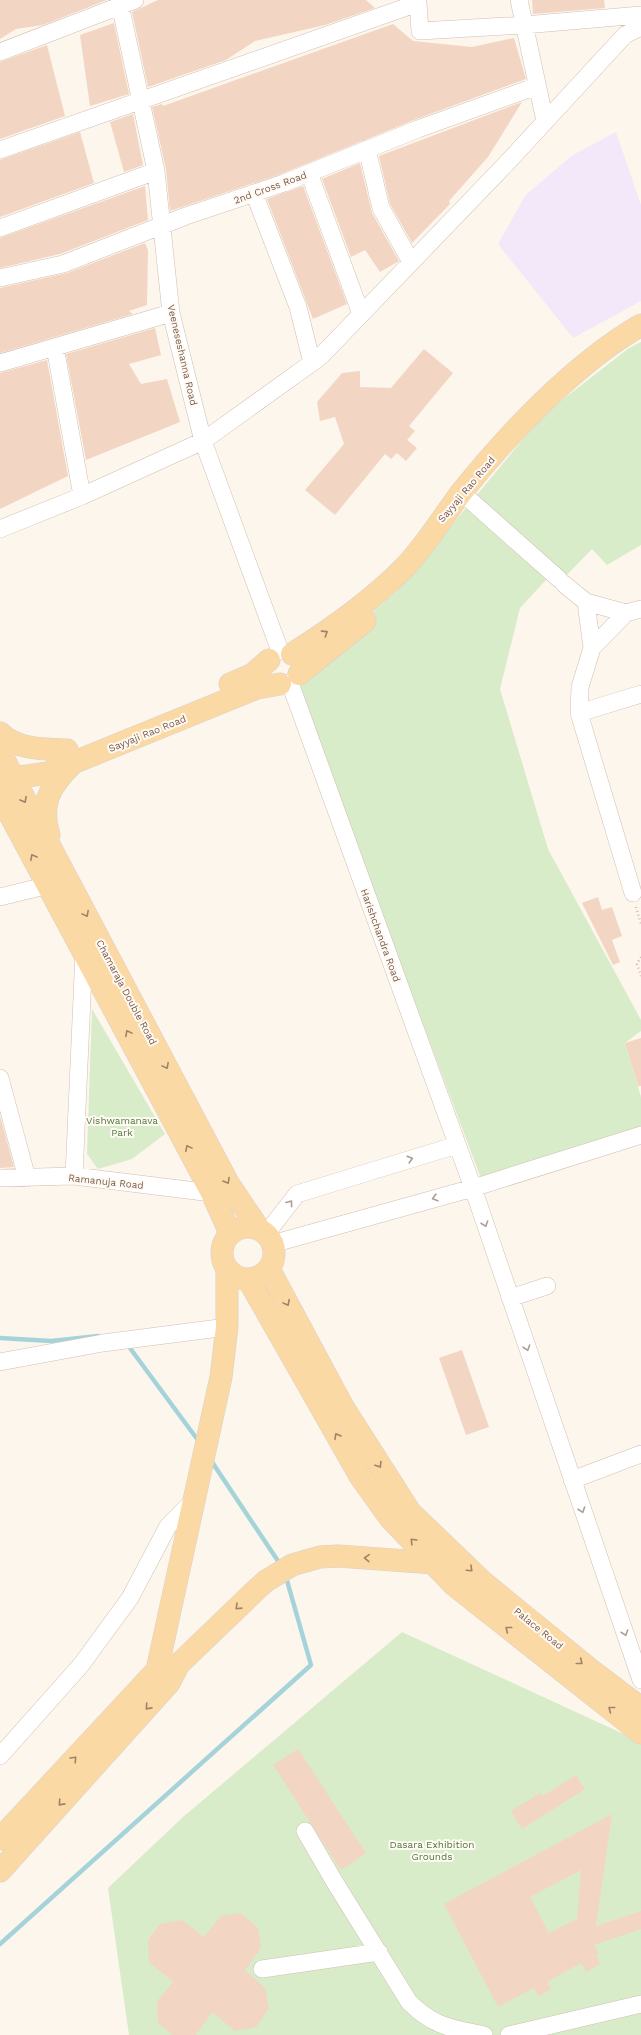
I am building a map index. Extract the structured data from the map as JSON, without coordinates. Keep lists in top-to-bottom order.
{
  "streets": {
    "main road": ["Sayyaji Rao Road", "Chamaraja Double Road", "Palace Road"],
    "street": [
      "2nd Cross Road",
      "Veeneseshanna Road",
      "Harishchandra Road",
      "Ramanuja Road"
    ]
  },
  "crossings": [
    ["2nd Cross Road", "Veeneseshanna Road"],
    ["Veeneseshanna Road", "Sayyaji Rao Road"],
    ["Sayyaji Rao Road", "Harishchandra Road"],
    ["Sayyaji Rao Road", "Chamaraja Double Road"],
    ["Chamaraja Double Road", "Palace Road"]
  ],
  "one_way": ["Harishchandra Road"],
  "parks": ["Vishwamanava Park", "Dasara Exhibition Grounds"]
}
